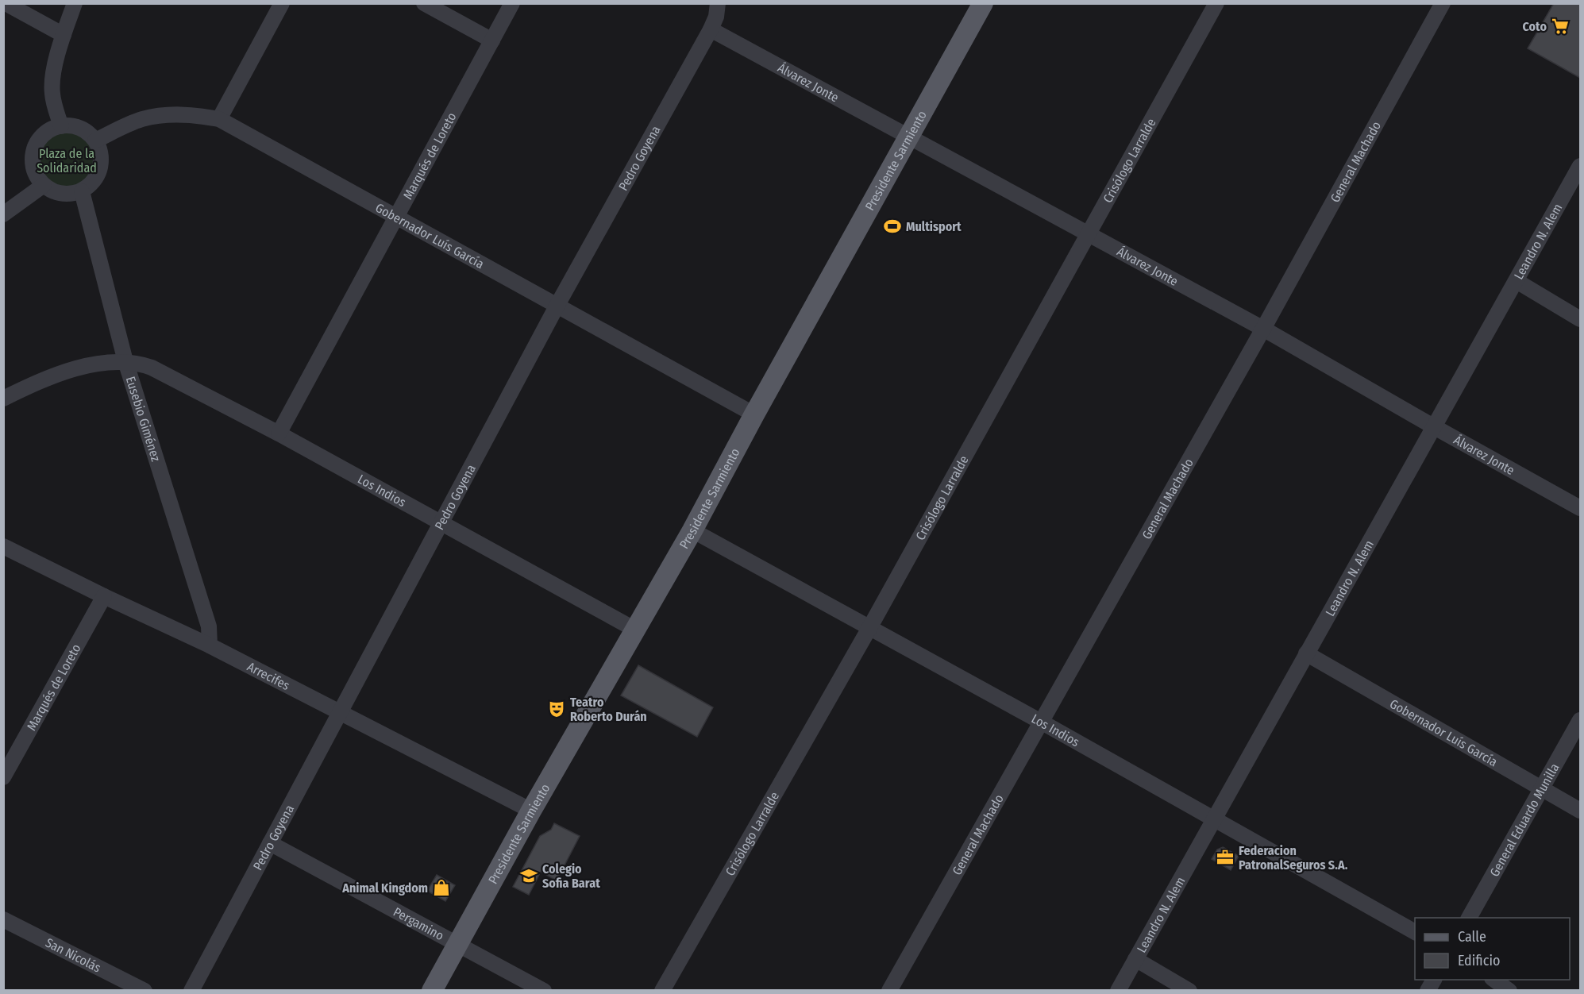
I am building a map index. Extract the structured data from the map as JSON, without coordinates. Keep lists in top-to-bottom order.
{
  "streets": {
    "main road": ["Presidente Sarmiento"],
    "street": [
      "Álvarez Jonte",
      "Marqués de Loreto",
      "Pedro Goyena",
      "Crisólogo Larralde",
      "General Machado",
      "Gobernador Luís García",
      "Leandro N. Alem",
      "Eusebio Giménez",
      "Los Indios",
      "Arrecifes",
      "General Eduardo Munilla",
      "Pergamino",
      "San Nicolás"
    ]
  },
  "crossings": [
    ["Álvarez Jonte", "Pedro Goyena"],
    ["Álvarez Jonte", "Presidente Sarmiento"],
    ["Álvarez Jonte", "Crisólogo Larralde"],
    ["Álvarez Jonte", "General Machado"],
    ["Álvarez Jonte", "Leandro N. Alem"],
    ["Marqués de Loreto", "Gobernador Luís García"],
    ["Marqués de Loreto", "Los Indios"],
    ["Marqués de Loreto", "Arrecifes"],
    ["Pedro Goyena", "Gobernador Luís García"],
    ["Pedro Goyena", "Los Indios"],
    ["Pedro Goyena", "Arrecifes"],
    ["Pedro Goyena", "Pergamino"],
    ["Presidente Sarmiento", "Gobernador Luís García"],
    ["Presidente Sarmiento", "Los Indios"],
    ["Presidente Sarmiento", "Arrecifes"],
    ["Presidente Sarmiento", "Pergamino"],
    ["Crisólogo Larralde", "Los Indios"],
    ["General Machado", "Los Indios"],
    ["Gobernador Luís García", "Leandro N. Alem"],
    ["Gobernador Luís García", "Eusebio Giménez"],
    ["Gobernador Luís García", "General Eduardo Munilla"],
    ["Leandro N. Alem", "Los Indios"],
    ["Eusebio Giménez", "Los Indios"],
    ["Eusebio Giménez", "Arrecifes"]
  ],
  "parks": ["Plaza de la Solidaridad"],
  "places": {
    "supermarket": ["Coto"],
    "sports": ["Multisport"],
    "theatre": ["Teatro Roberto Durán"],
    "office": ["Federacion PatronalSeguros S.A."],
    "school or university": ["Colegio Sofia Barat"],
    "shop": ["Animal Kingdom"]
  },
  "legend": ["Calle", "Edificio"]
}
